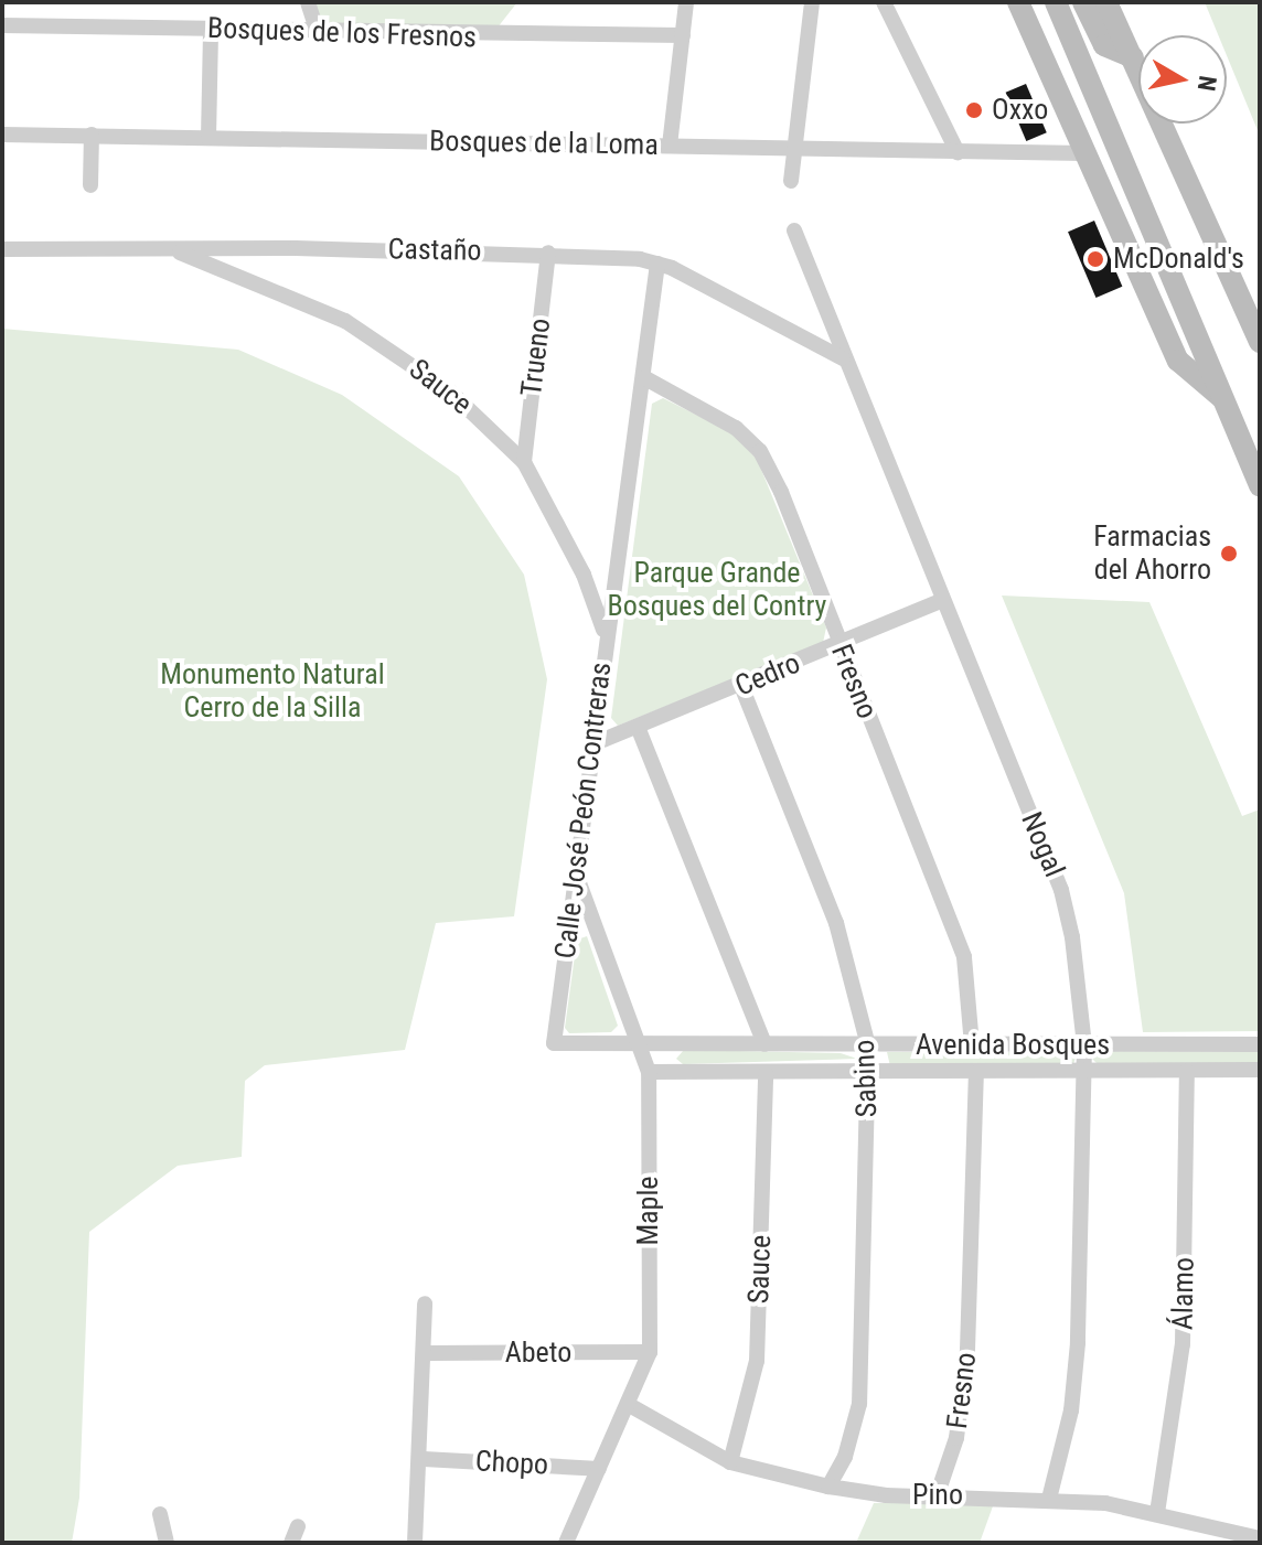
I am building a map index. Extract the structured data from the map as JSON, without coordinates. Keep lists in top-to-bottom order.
{
  "streets": {
    "street": [
      "Bosques de los Fresnos",
      "Bosques de la Loma",
      "Castaño",
      "Trueno",
      "Sauce",
      "Cedro",
      "Fresno",
      "Calle José Peón Contreras",
      "Nogal",
      "Avenida Bosques",
      "Sabino",
      "Maple",
      "Álamo",
      "Abeto",
      "Chopo",
      "Pino"
    ]
  },
  "crossings": [
    ["Castaño", "Trueno"],
    ["Castaño", "Sauce"],
    ["Castaño", "Calle José Peón Contreras"],
    ["Castaño", "Nogal"],
    ["Trueno", "Sauce"],
    ["Sauce", "Calle José Peón Contreras"],
    ["Sauce", "Avenida Bosques"],
    ["Sauce", "Pino"],
    ["Cedro", "Fresno"],
    ["Cedro", "Calle José Peón Contreras"],
    ["Cedro", "Nogal"],
    ["Cedro", "Sabino"],
    ["Fresno", "Calle José Peón Contreras"],
    ["Fresno", "Avenida Bosques"],
    ["Fresno", "Pino"],
    ["Calle José Peón Contreras", "Avenida Bosques"],
    ["Calle José Peón Contreras", "Maple"],
    ["Nogal", "Avenida Bosques"],
    ["Nogal", "Pino"],
    ["Avenida Bosques", "Sabino"],
    ["Avenida Bosques", "Maple"],
    ["Avenida Bosques", "Álamo"],
    ["Sabino", "Pino"],
    ["Maple", "Abeto"],
    ["Maple", "Chopo"],
    ["Maple", "Pino"],
    ["Álamo", "Pino"]
  ],
  "parks": ["Parque Grande Bosques del Contry", "Monumento Natural Cerro de la Silla"],
  "places": ["Oxxo", "McDonald's", "Farmacias del Ahorro"],
  "north": "right"
}
